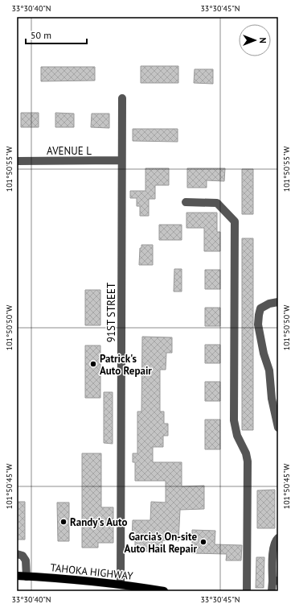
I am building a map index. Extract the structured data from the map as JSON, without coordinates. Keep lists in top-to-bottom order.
{
  "streets": {
    "main road": ["TAHOKA HIGHWAY"],
    "street": ["AVENUE L", "91ST STREET"]
  },
  "crossings": [
    ["AVENUE L", "91ST STREET"],
    ["91ST STREET", "TAHOKA HIGHWAY"]
  ],
  "places": ["Patrick's Auto Repair", "Randy's Auto", "Garcia’s On-site Auto Hail Repair"],
  "scale_bar": "50 m",
  "north": "right",
  "coordinates": [
    "33°30'40\"N",
    "33°30'45\"N",
    "101°50'55\"W",
    "101°50'50\"W",
    "101°50'45\"W"
  ]
}
